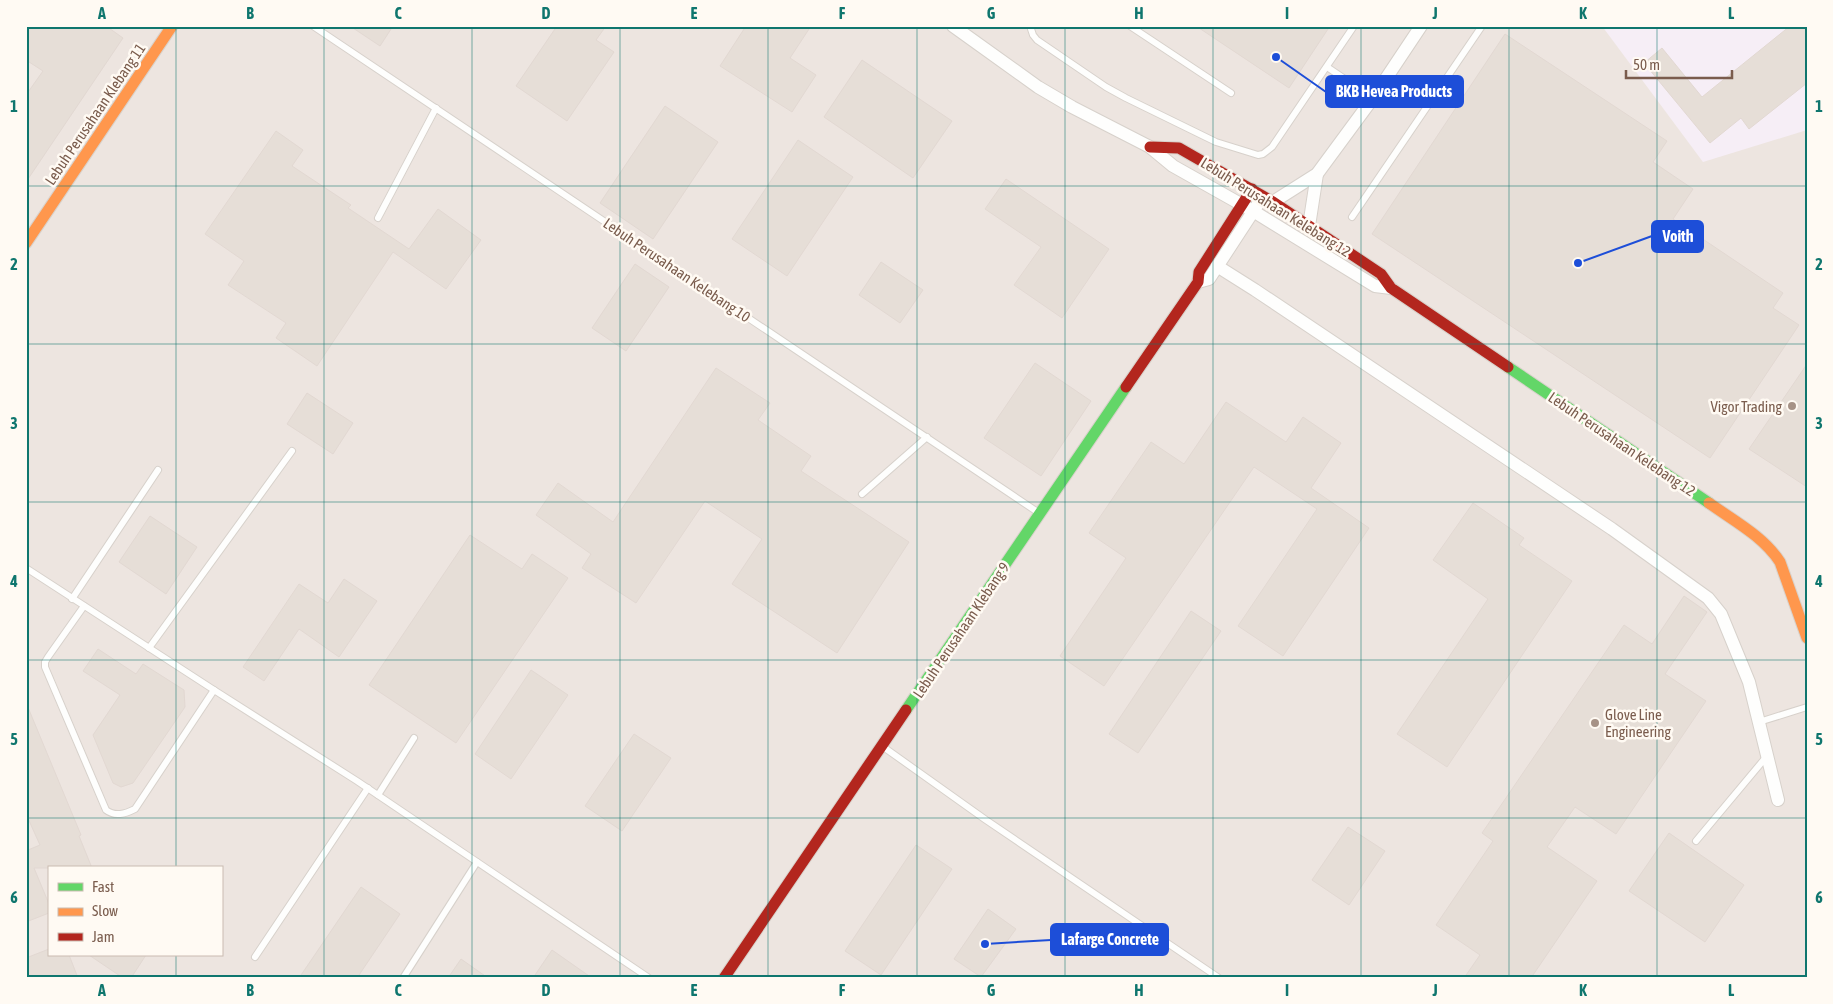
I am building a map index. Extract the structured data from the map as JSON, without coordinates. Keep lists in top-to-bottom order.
{
  "streets": {
    "street": ["Lebuh Perusahaan Klebang 11", "Lebuh Perusahaan Kelebang 12", "Lebuh Perusahaan Klebang 9"],
    "lane": ["Lebuh Perusahaan Kelebang 10"]
  },
  "crossings": [
    ["Lebuh Perusahaan Kelebang 12", "Lebuh Perusahaan Klebang 9"],
    ["Lebuh Perusahaan Kelebang 10", "Lebuh Perusahaan Klebang 9"]
  ],
  "places": [
    "BKB Hevea Products",
    "Voith",
    "Vigor Trading",
    "Glove Line Engineering",
    "Lafarge Concrete"
  ],
  "legend": ["Fast", "Slow", "Jam"],
  "scale_bar": "50 m",
  "grid": {
    "columns": [
      "A",
      "B",
      "C",
      "D",
      "E",
      "F",
      "G",
      "H",
      "I",
      "J",
      "K",
      "L"
    ],
    "rows": [
      "1",
      "2",
      "3",
      "4",
      "5",
      "6"
    ]
  }
}
